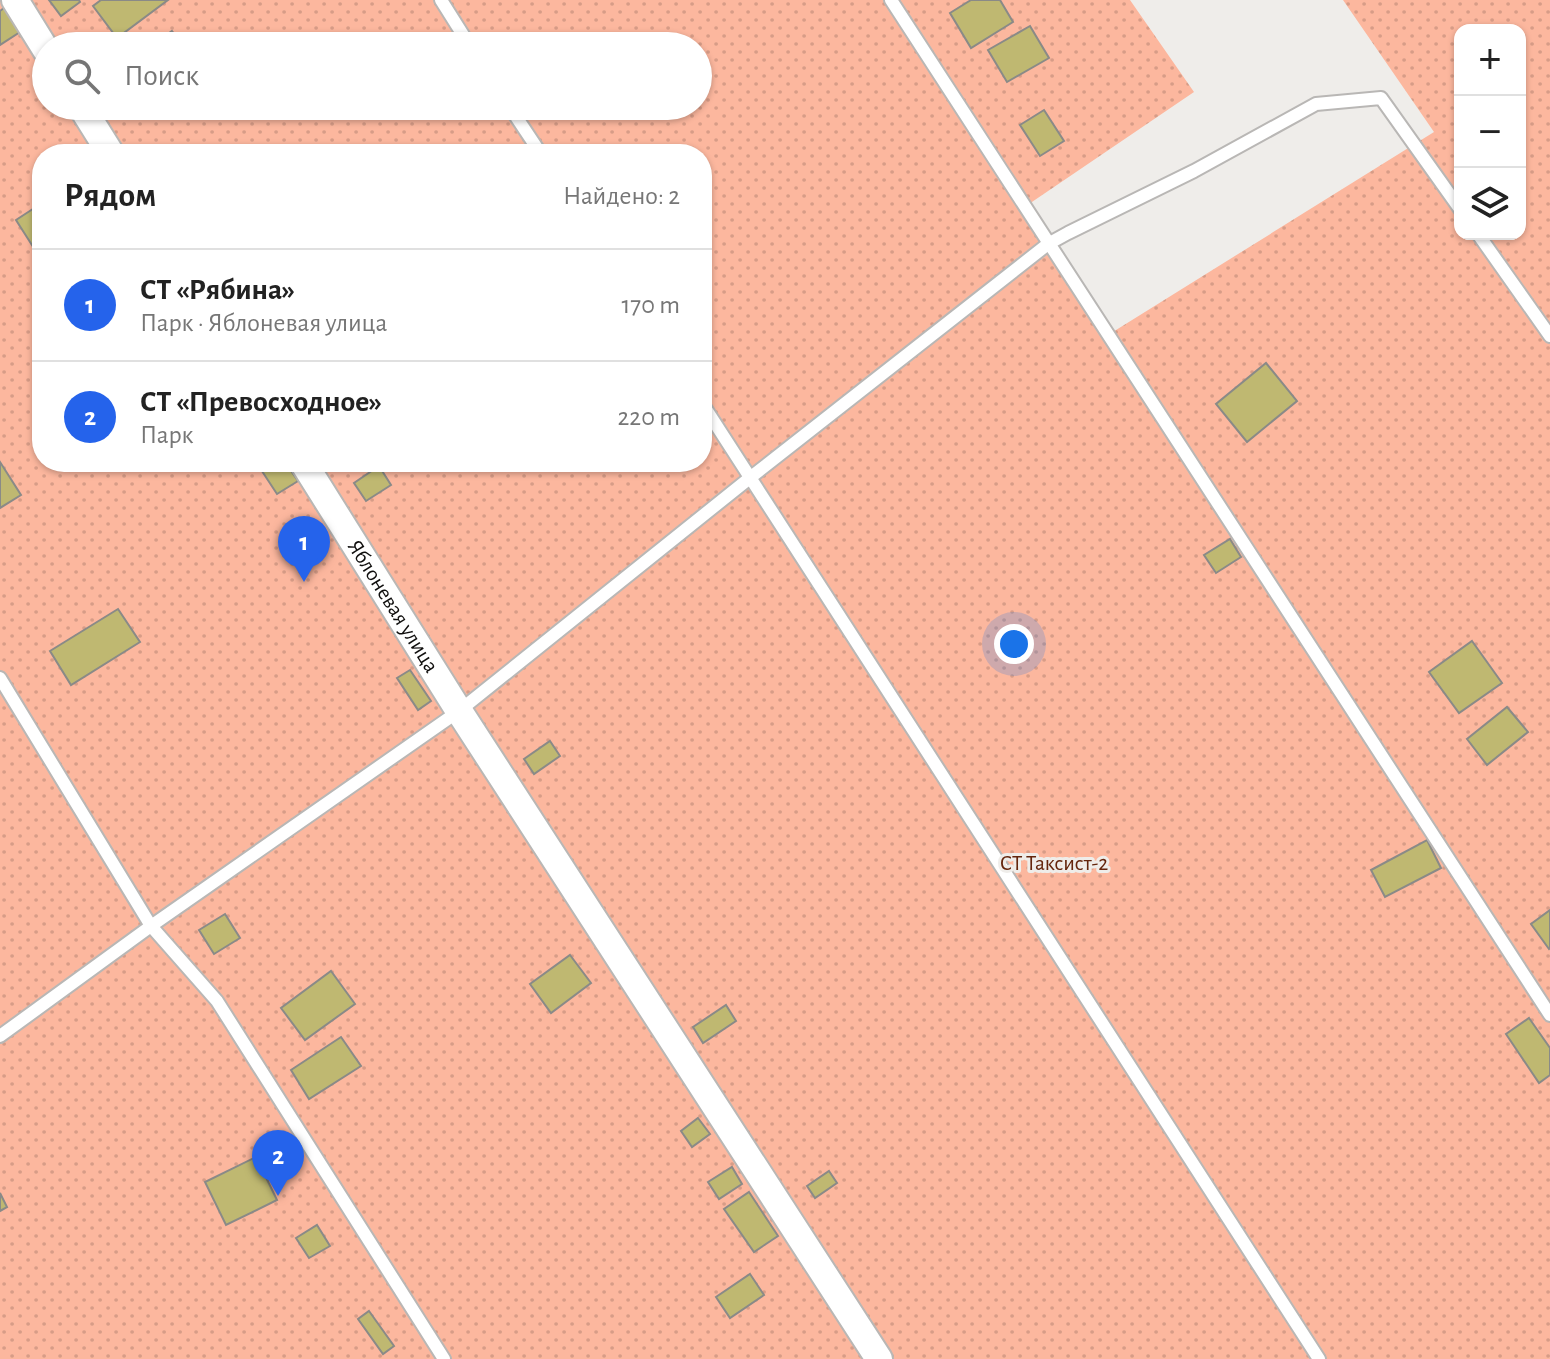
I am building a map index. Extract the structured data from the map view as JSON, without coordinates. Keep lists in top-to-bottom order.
{
  "streets": {
    "street": ["Яблоневая улица"]
  },
  "parks": ["СТ Таксист-2"],
  "page": {
    "map_buttons": ["+", "−"],
    "search": "Поиск",
    "heading": ["Рядом", "Найдено: 2"],
    "list": [
      {
        "mark": "1",
        "name": "СТ «Рябина»",
        "note": "Парк · Яблоневая улица",
        "value": "170 m"
      },
      {
        "mark": "2",
        "name": "СТ «Превосходное»",
        "note": "Парк",
        "value": "220 m"
      }
    ],
    "pins": ["1", "2"]
  }
}
